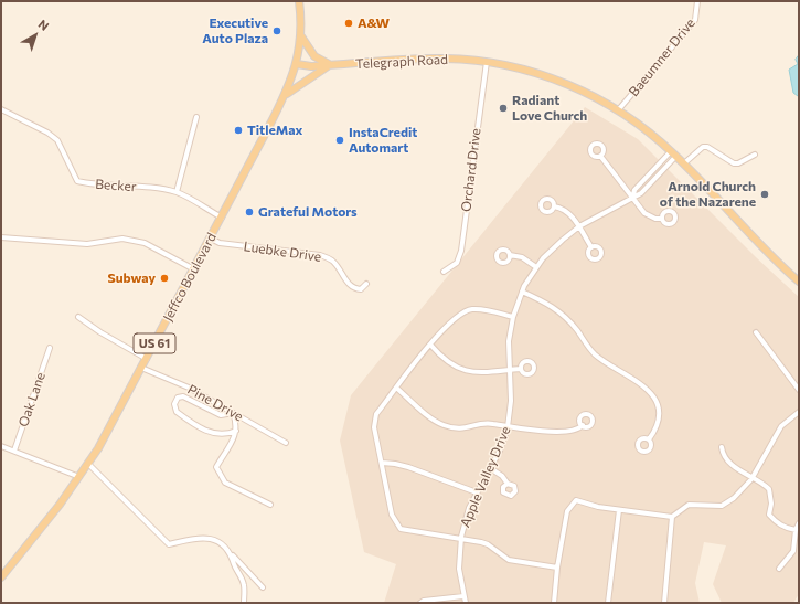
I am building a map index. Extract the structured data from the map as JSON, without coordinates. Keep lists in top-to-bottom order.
{
  "streets": {
    "main road": ["Telegraph Road", "Jeffco Boulevard", "US 61"],
    "street": [
      "Baeumner Drive",
      "Orchard Drive",
      "Becker",
      "Luebke Drive",
      "Oak Lane",
      "Pine Drive",
      "Apple Valley Drive"
    ]
  },
  "crossings": [
    ["Baeumner Drive", "Telegraph Road"],
    ["Telegraph Road", "Orchard Drive"],
    ["Telegraph Road", "Jeffco Boulevard"],
    ["Telegraph Road", "Apple Valley Drive"],
    ["Becker", "Jeffco Boulevard"],
    ["Luebke Drive", "Jeffco Boulevard"],
    ["Jeffco Boulevard", "Pine Drive"]
  ],
  "places": [
    "A&W",
    "Executive Auto Plaza",
    "Radiant Love Church",
    "TitleMax",
    "InstaCredit Automart",
    "Arnold Church of the Nazarene",
    "Grateful Motors",
    "Subway"
  ],
  "north": "top right"
}
